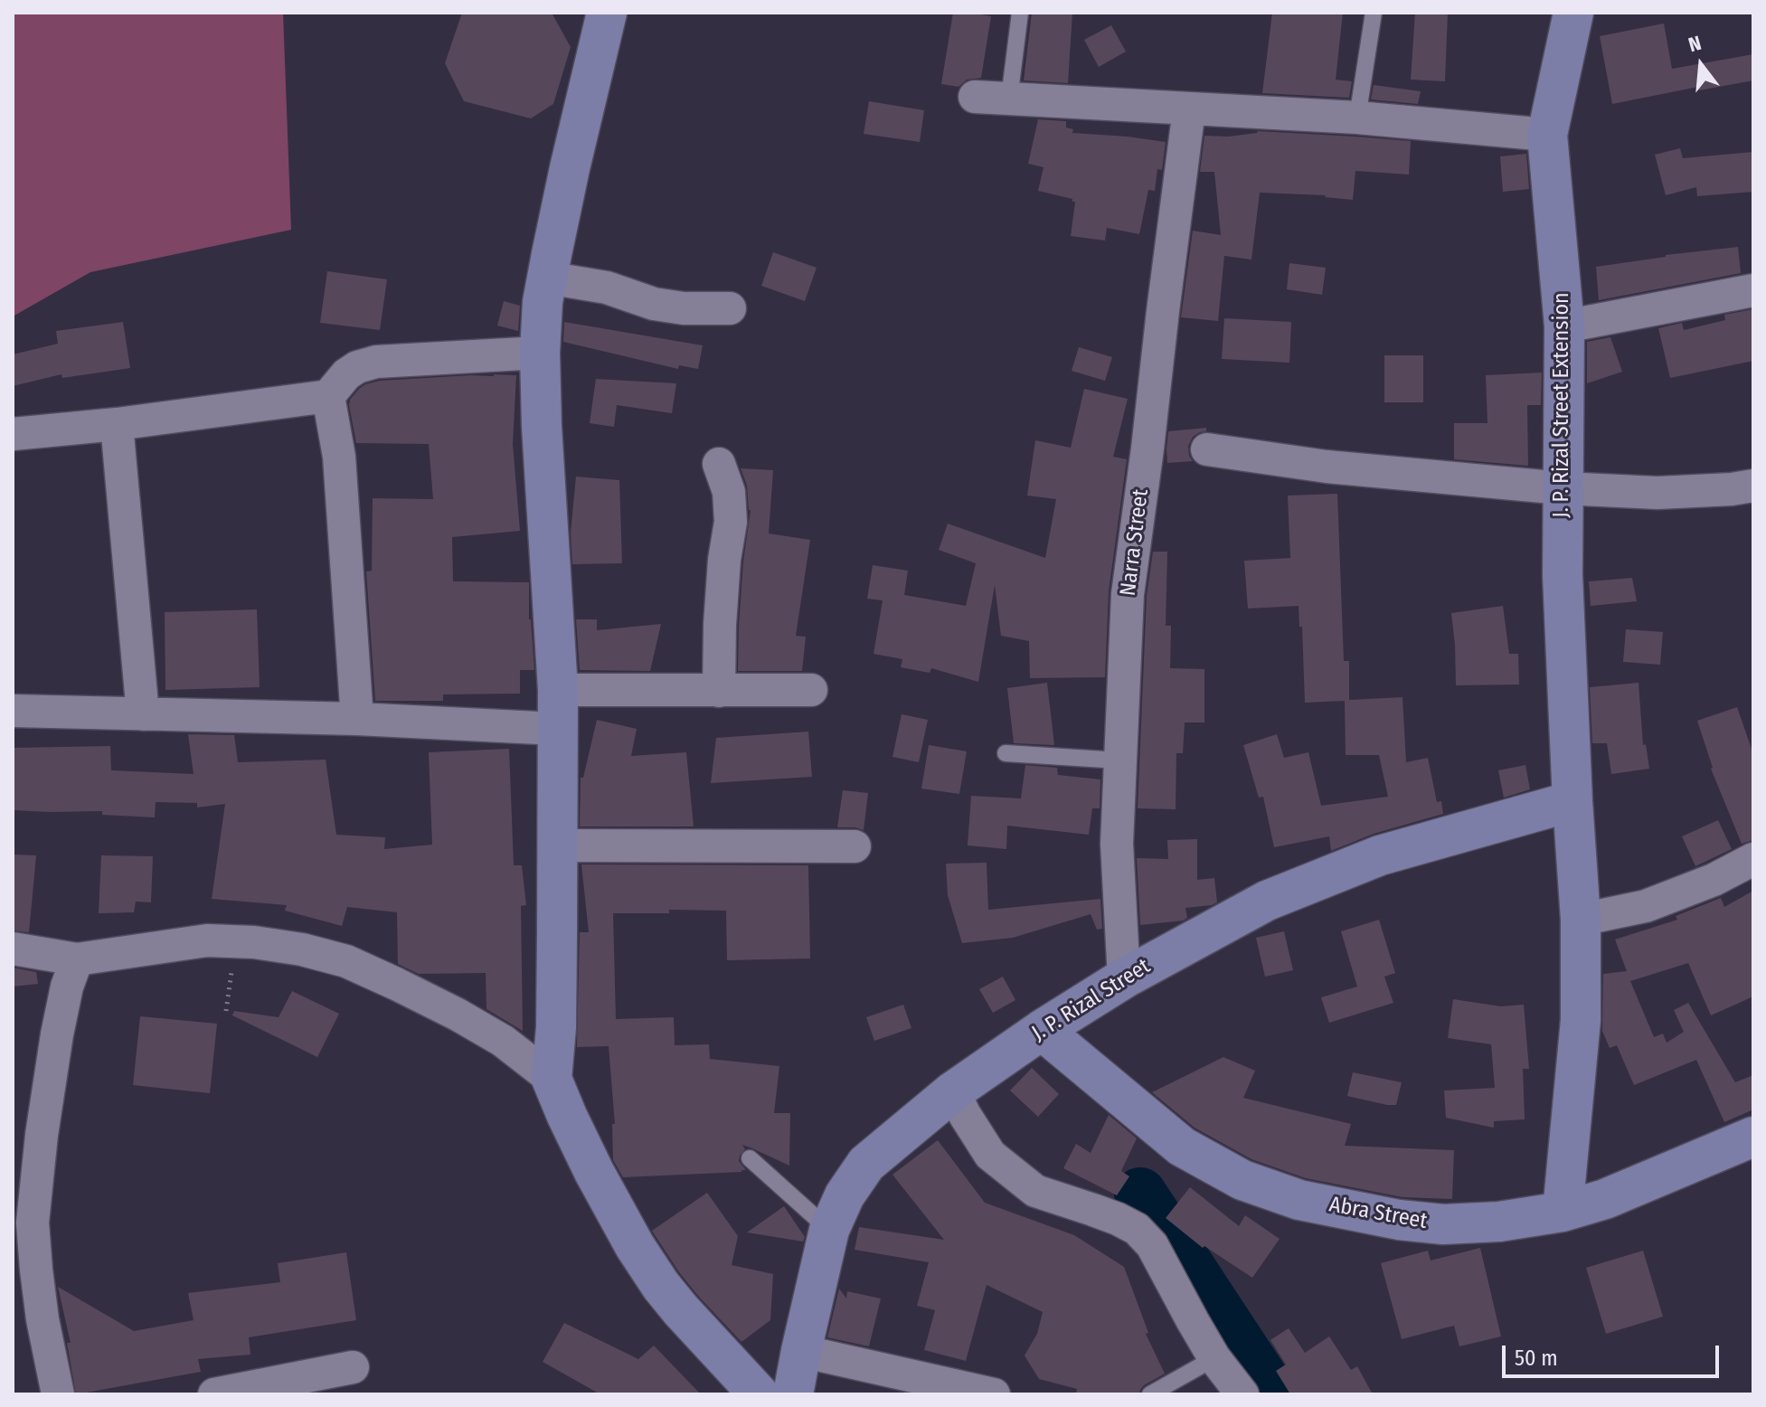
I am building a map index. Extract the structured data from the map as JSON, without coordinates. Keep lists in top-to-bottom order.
{
  "streets": {
    "street": [
      "J. P. Rizal Street Extension",
      "Narra Street",
      "J. P. Rizal Street",
      "Abra Street"
    ]
  },
  "crossings": [
    ["J. P. Rizal Street Extension", "J. P. Rizal Street"],
    ["J. P. Rizal Street Extension", "Abra Street"],
    ["Narra Street", "J. P. Rizal Street"],
    ["J. P. Rizal Street", "Abra Street"]
  ],
  "scale_bar": "50 m",
  "north": "top"
}
